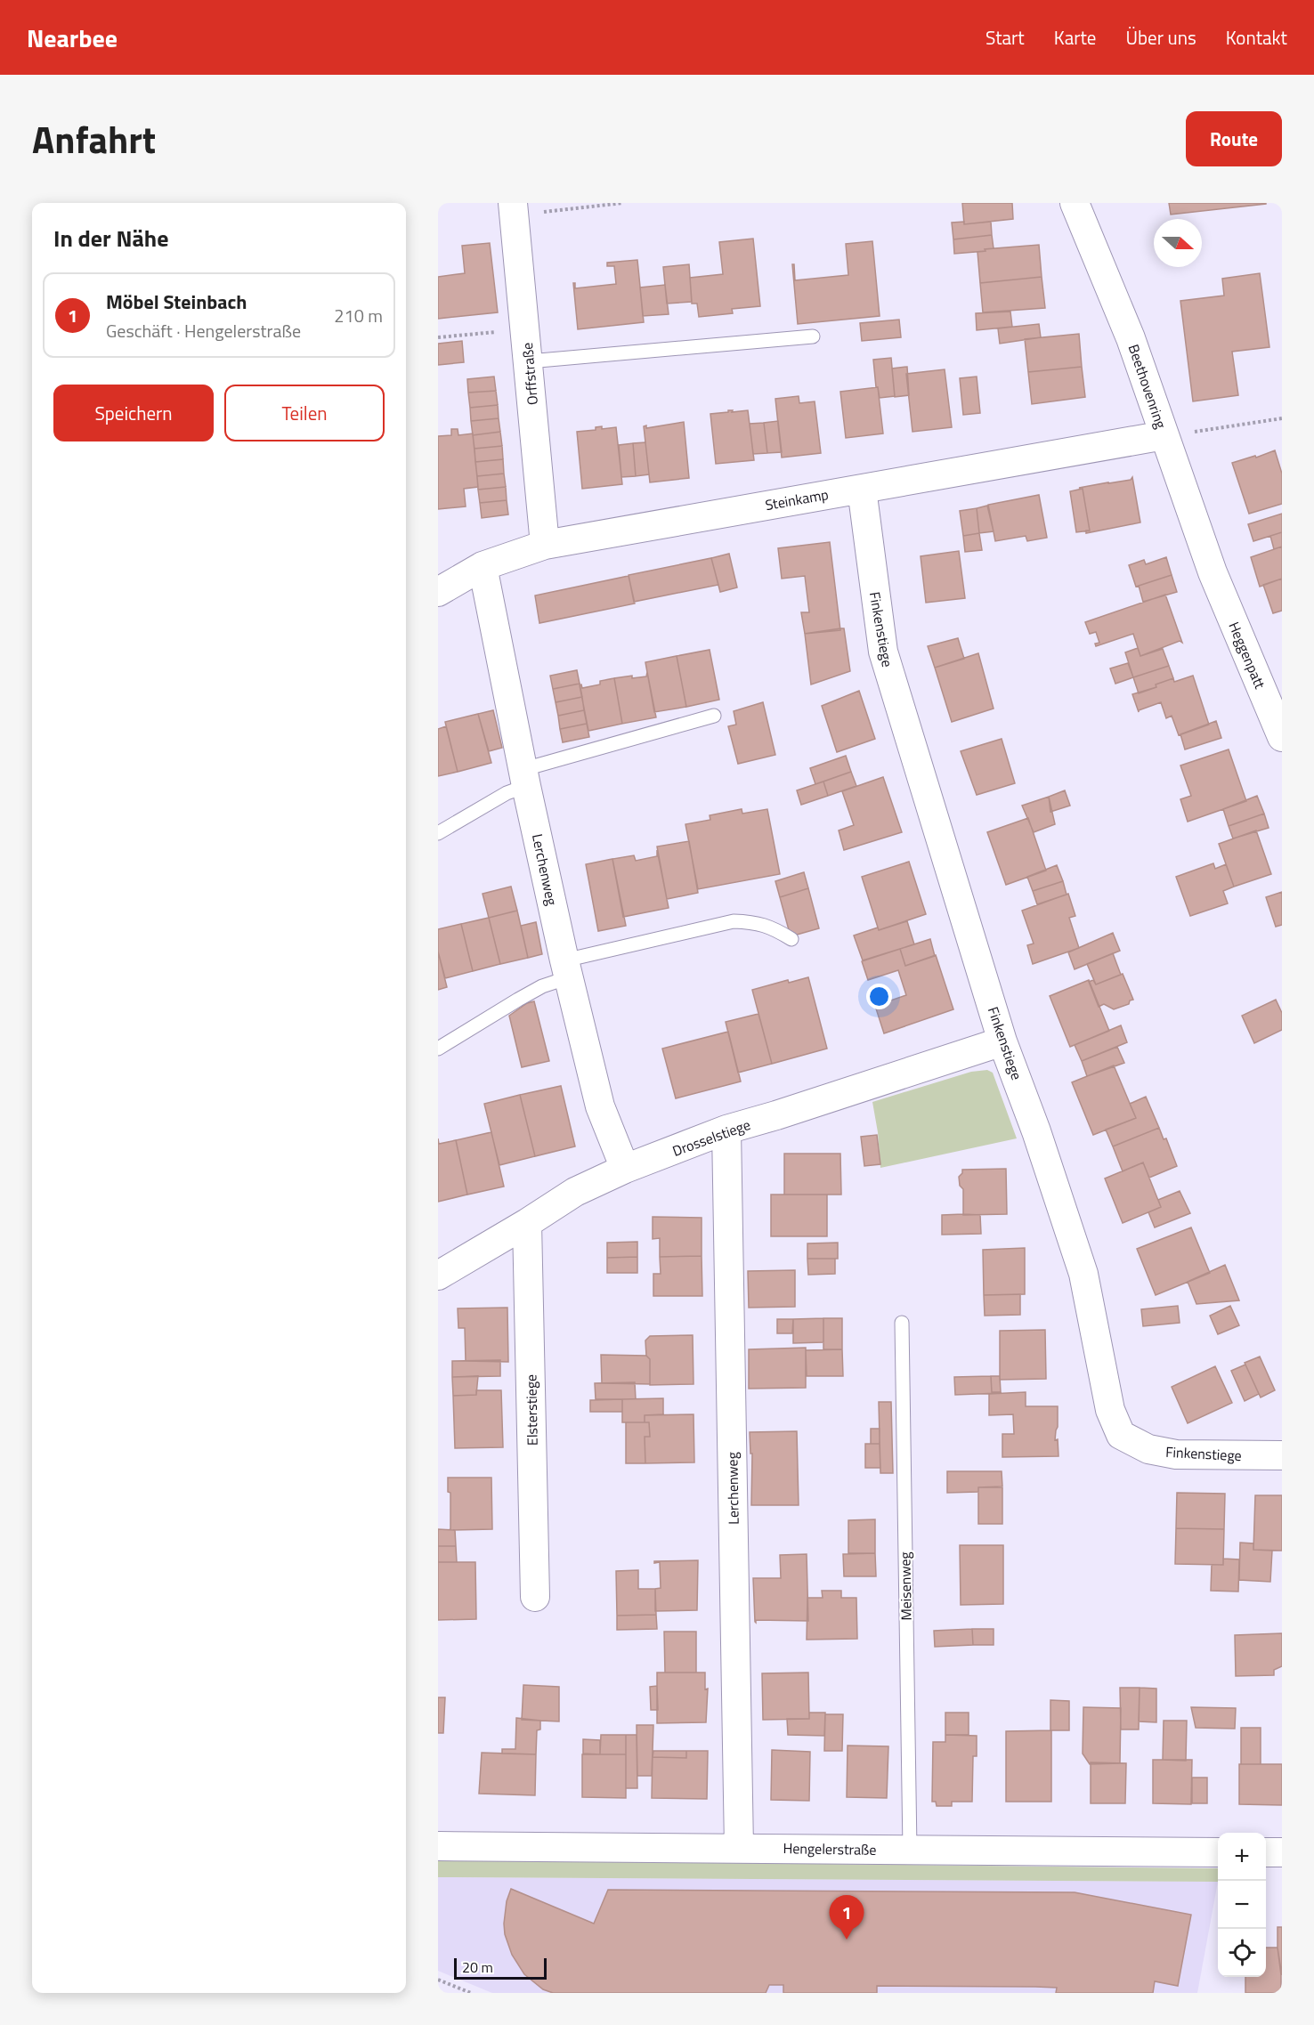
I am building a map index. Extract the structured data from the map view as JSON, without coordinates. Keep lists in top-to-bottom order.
{
  "streets": {
    "street": [
      "Orffstraße",
      "Beethovenring",
      "Steinkamp",
      "Finkenstiege",
      "Heggenpatt",
      "Lerchenweg",
      "Drosselstiege",
      "Elsterstiege",
      "Hengelerstraße"
    ],
    "lane": ["Meisenweg"]
  },
  "crossings": [
    ["Orffstraße", "Steinkamp"],
    ["Beethovenring", "Steinkamp"],
    ["Beethovenring", "Heggenpatt"],
    ["Steinkamp", "Finkenstiege"],
    ["Steinkamp", "Lerchenweg"],
    ["Finkenstiege", "Drosselstiege"],
    ["Lerchenweg", "Drosselstiege"],
    ["Lerchenweg", "Hengelerstraße"],
    ["Drosselstiege", "Elsterstiege"],
    ["Meisenweg", "Hengelerstraße"]
  ],
  "scale_bar": "20 m",
  "north": "right",
  "page": {
    "header": "Nearbee",
    "nav": [
      "Start",
      "Karte",
      "Über uns",
      "Kontakt"
    ],
    "title": "Anfahrt",
    "buttons": [
      "Route",
      ["Speichern", "Teilen"]
    ],
    "heading": "In der Nähe",
    "list": [
      {
        "mark": "1",
        "name": "Möbel Steinbach",
        "note": "Geschäft · Hengelerstraße",
        "value": "210 m"
      }
    ],
    "map_buttons": ["+", "−"],
    "pins": "1",
    "scale": "20 m"
  }
}
